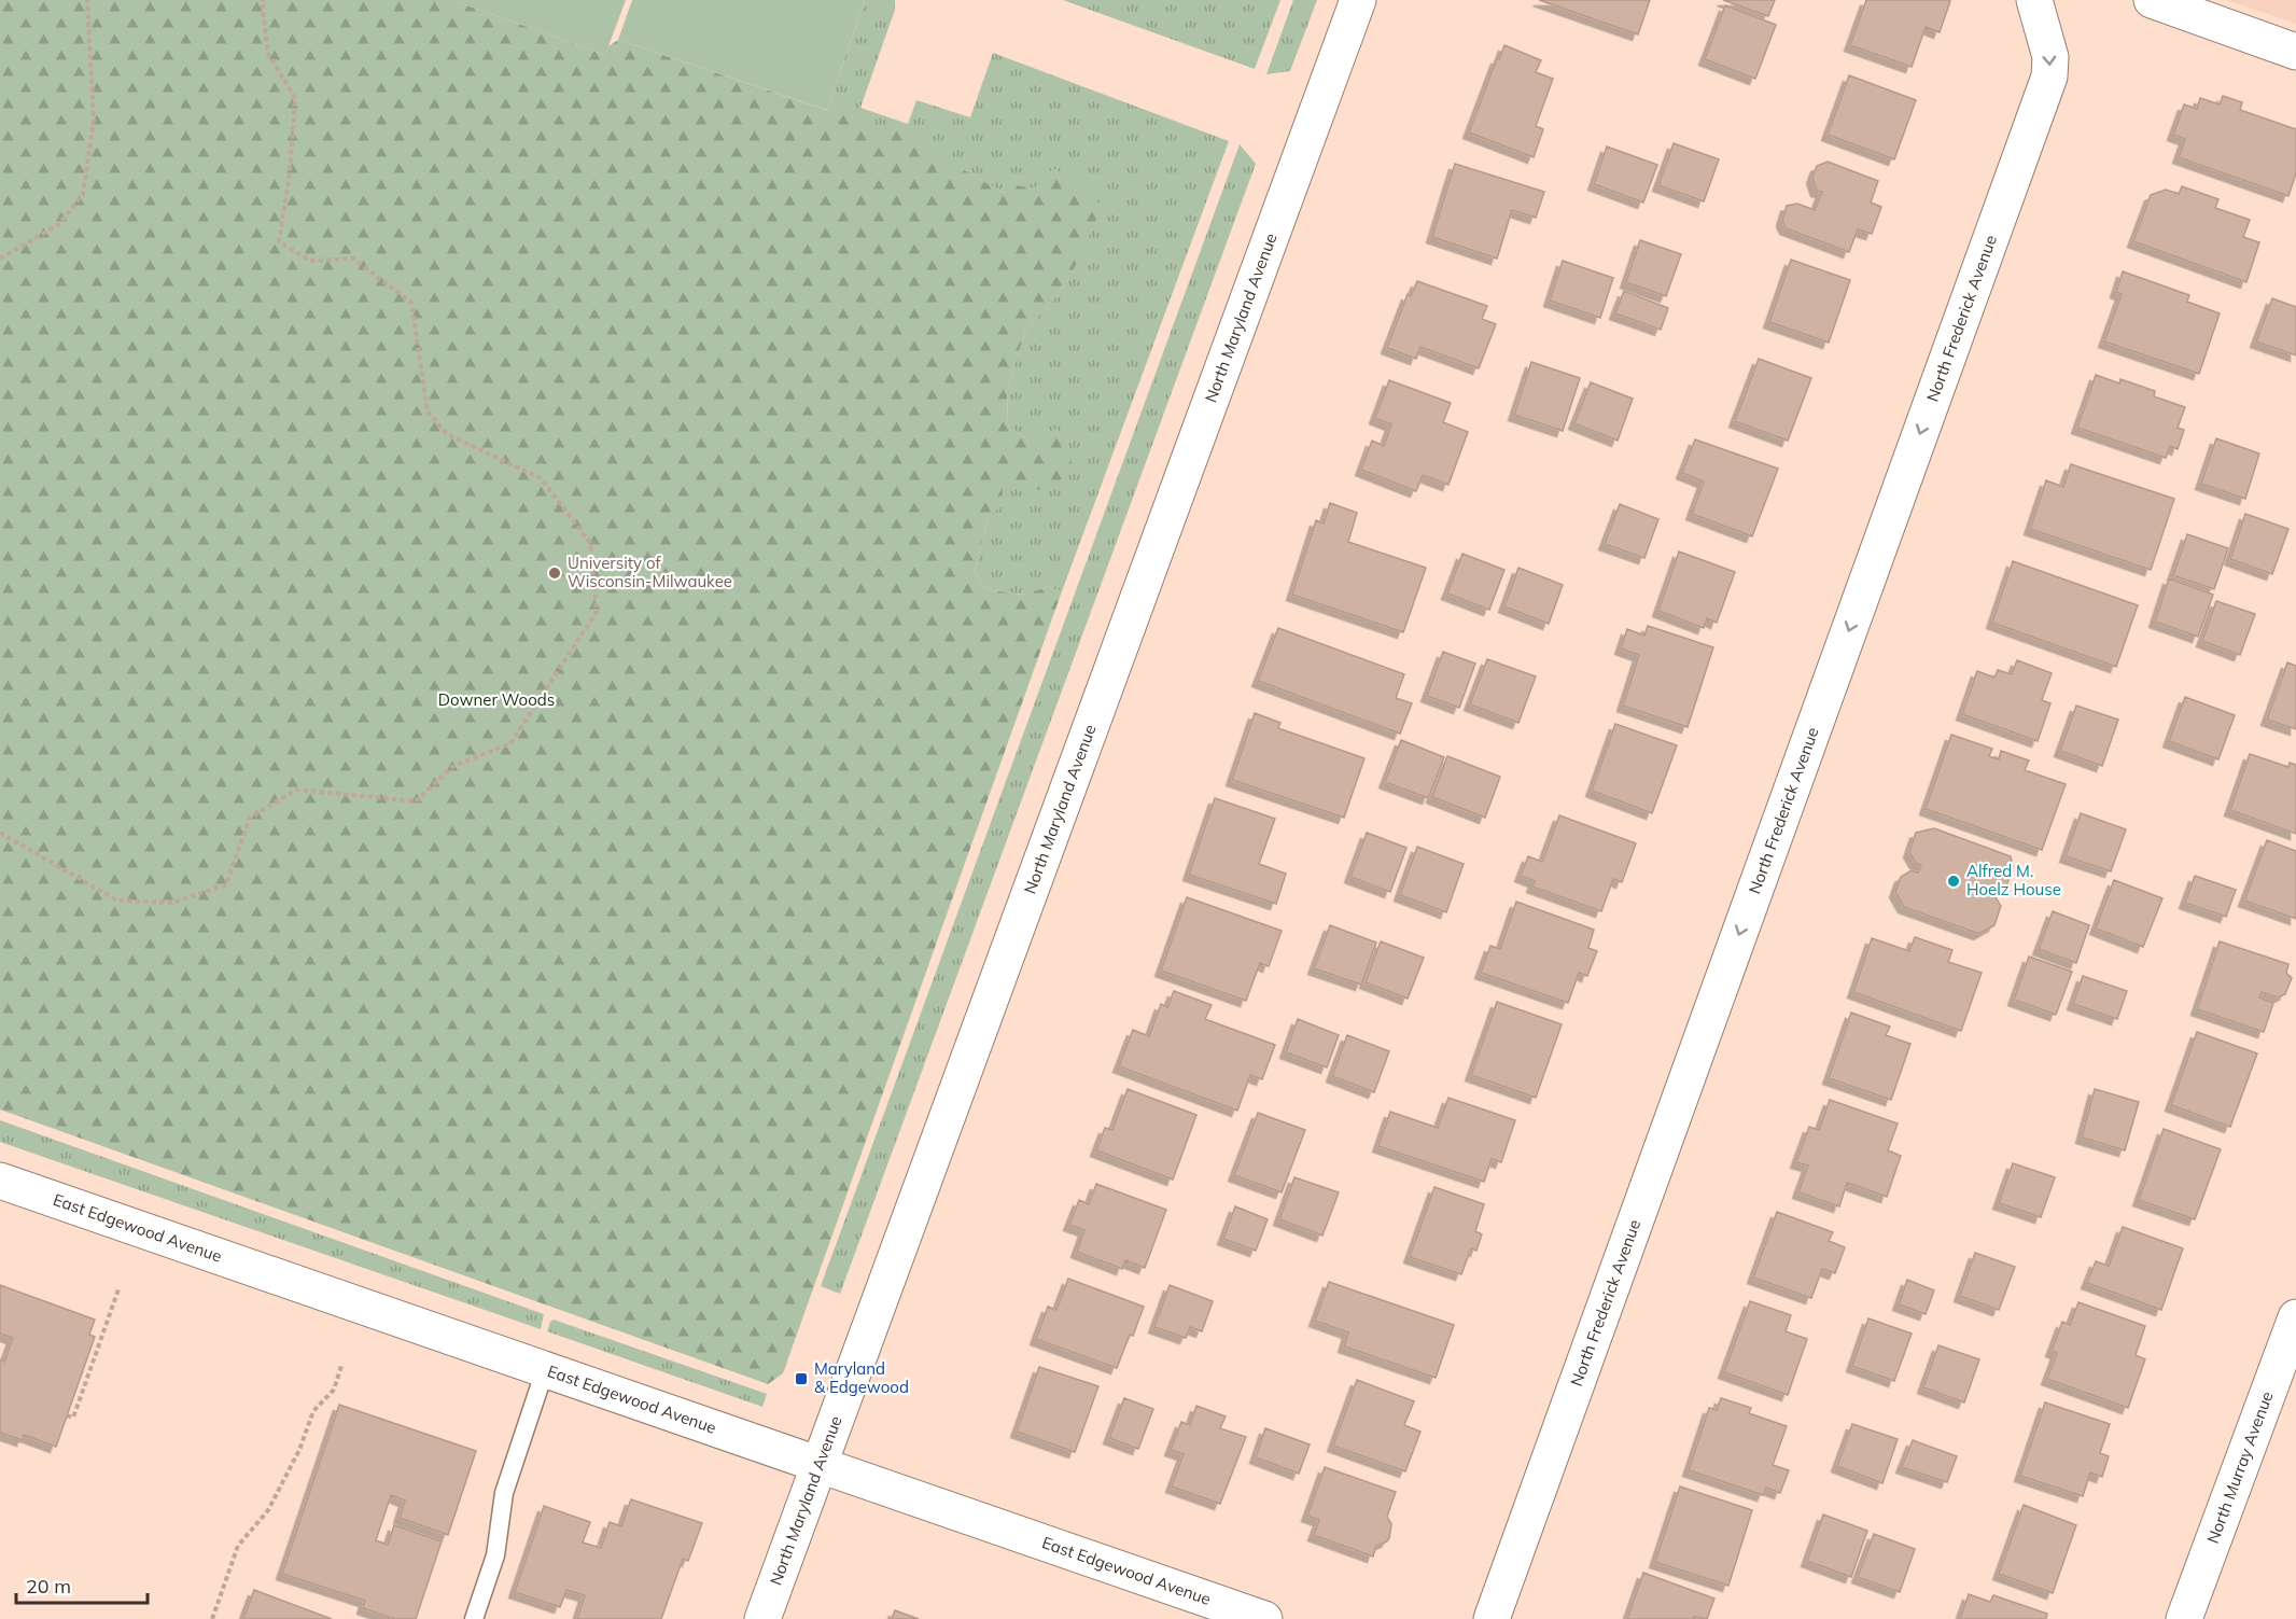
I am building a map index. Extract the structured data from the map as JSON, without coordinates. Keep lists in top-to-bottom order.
{
  "streets": {
    "street": [
      "North Maryland Avenue",
      "North Frederick Avenue",
      "East Edgewood Avenue",
      "North Murray Avenue"
    ]
  },
  "crossings": [
    ["North Maryland Avenue", "East Edgewood Avenue"]
  ],
  "one_way": ["North Frederick Avenue"],
  "parks": ["Downer Woods"],
  "places": {
    "other": ["University of Wisconsin-Milwaukee", "Alfred M. Hoelz House"],
    "transit": ["Maryland & Edgewood"]
  },
  "scale_bar": "20 m"
}
